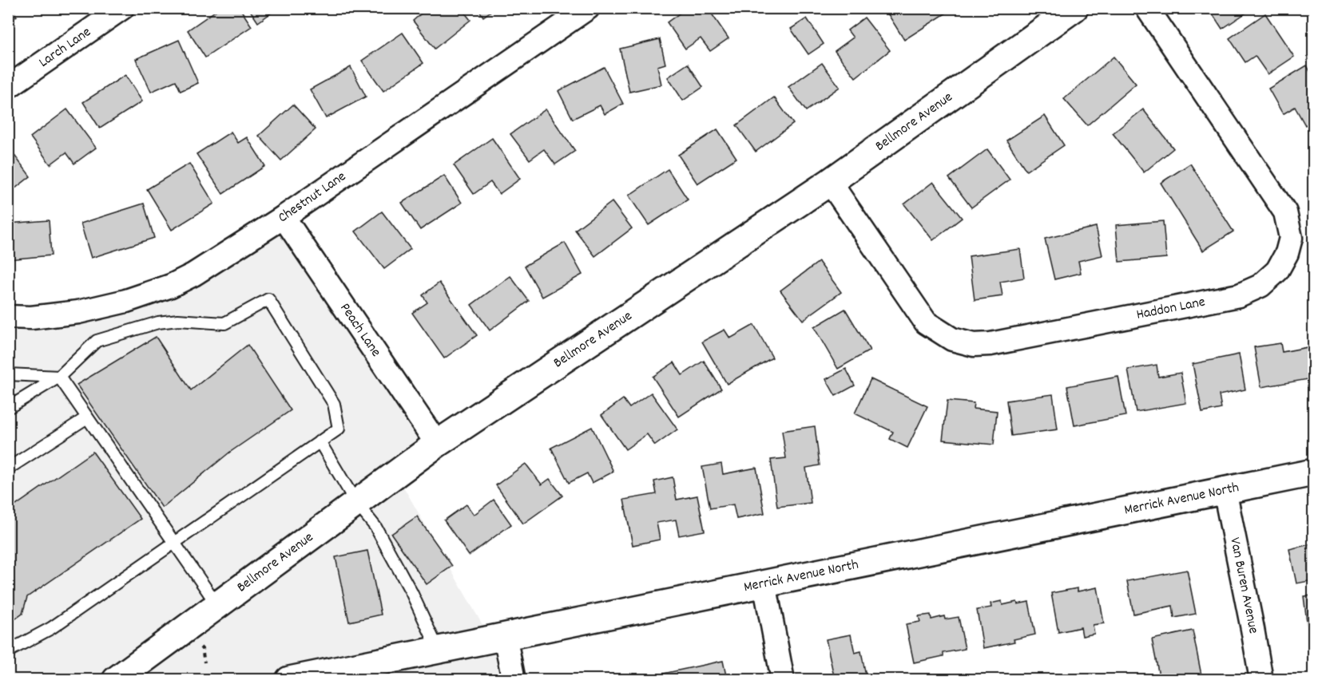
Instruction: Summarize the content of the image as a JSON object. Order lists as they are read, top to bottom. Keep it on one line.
{"streets":{"main road":["Bellmore Avenue","Merrick Avenue North"],"street":["Larch Lane","Chestnut Lane","Haddon Lane","Peach Lane","Van Buren Avenue"]},"crossings":[["Bellmore Avenue","Haddon Lane"],["Bellmore Avenue","Peach Lane"],["Chestnut Lane","Peach Lane"],["Merrick Avenue North","Van Buren Avenue"]]}
